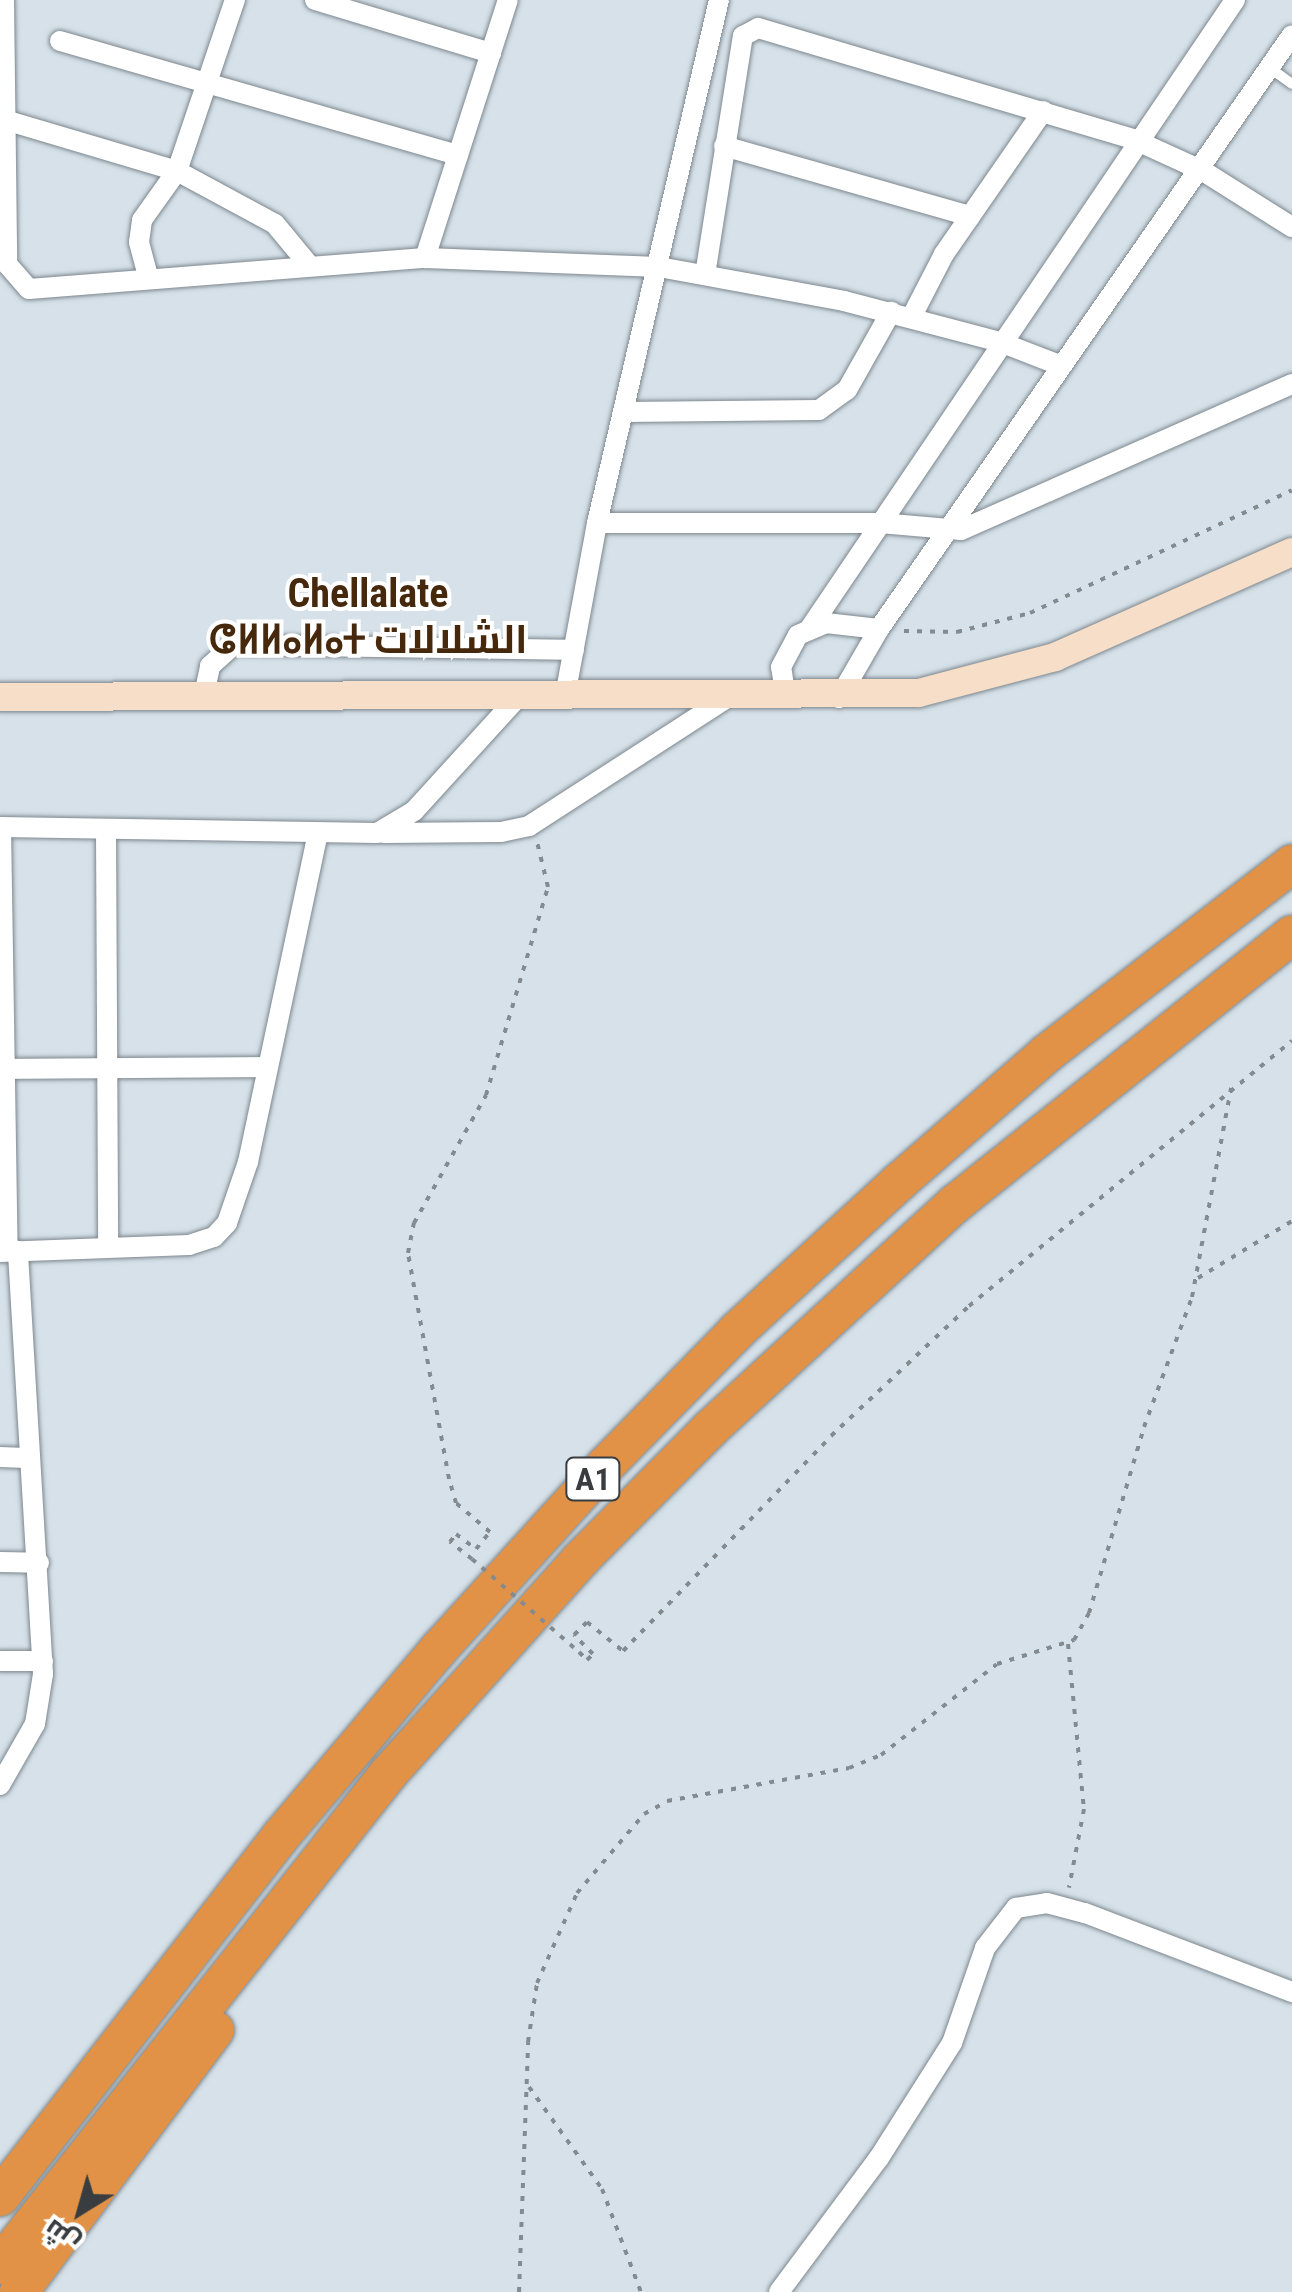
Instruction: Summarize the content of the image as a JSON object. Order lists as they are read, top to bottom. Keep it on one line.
{"streets":{"highway":["A1"]},"districts":["Chellalate ⵛⵍⵍⴰⵍⴰⵜ الشلالات"],"north":"bottom left"}
